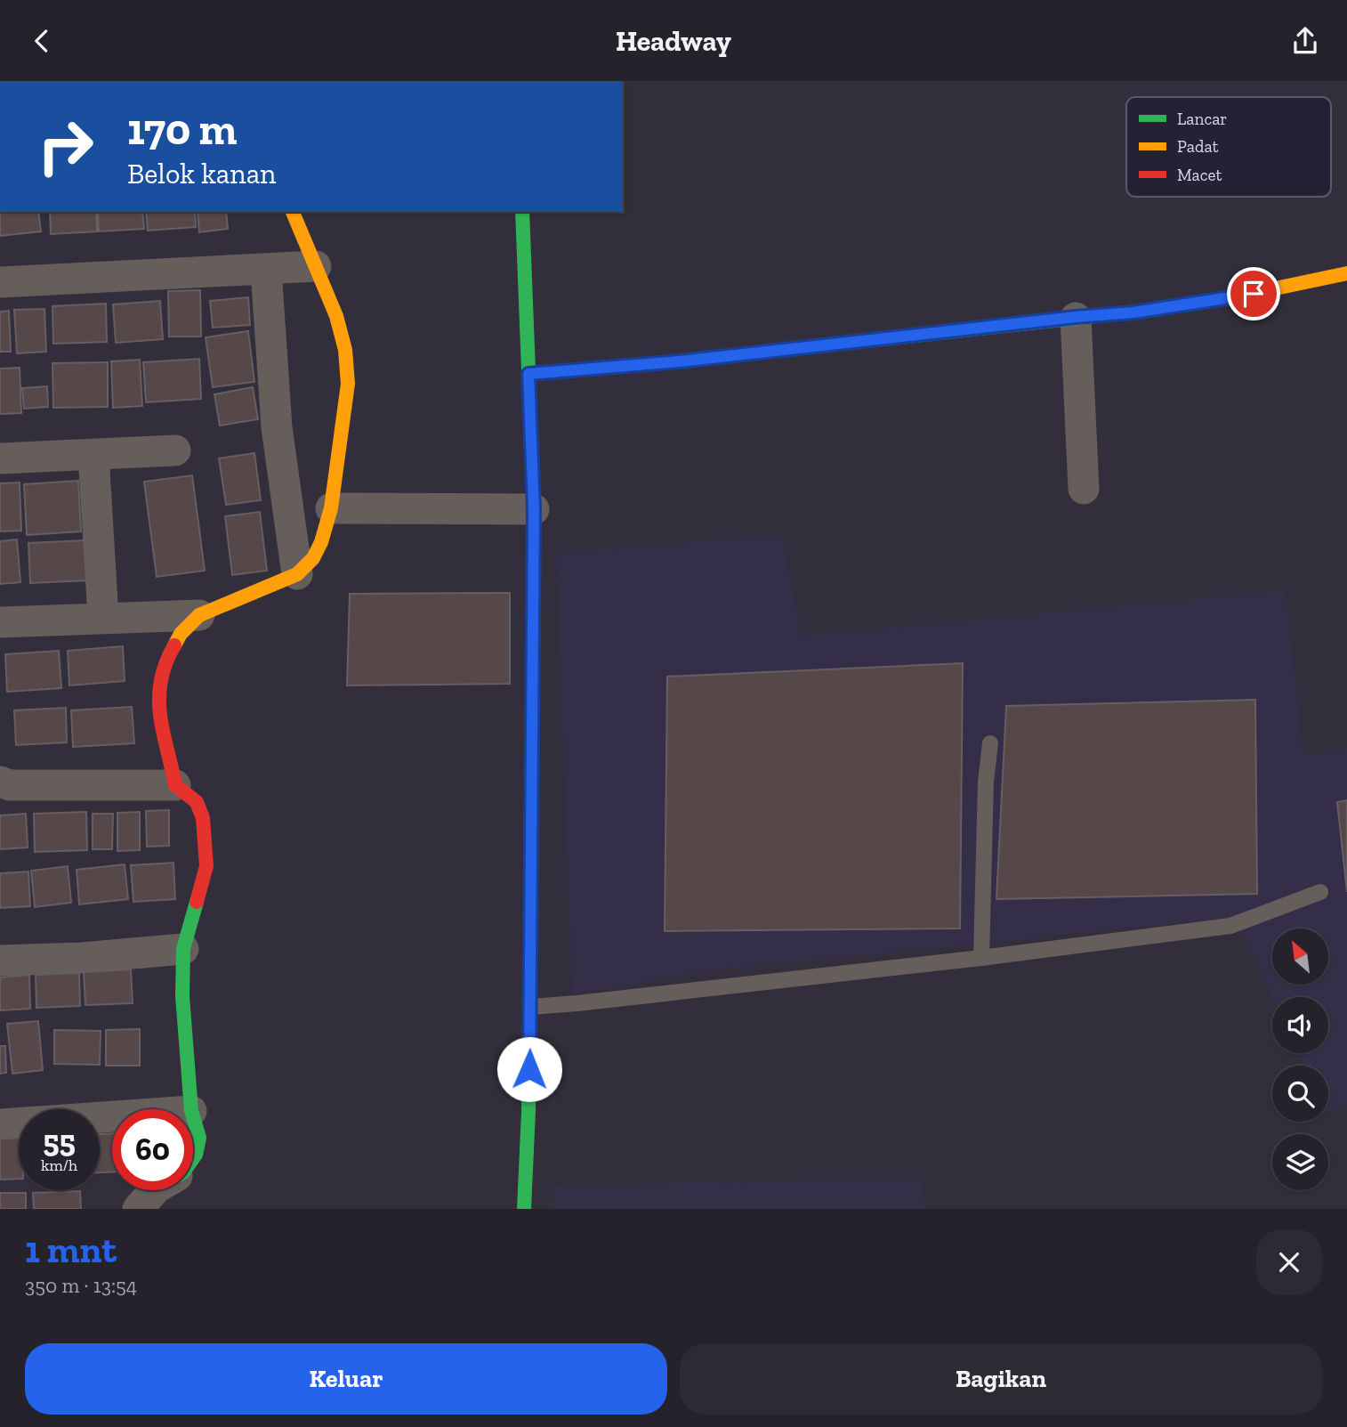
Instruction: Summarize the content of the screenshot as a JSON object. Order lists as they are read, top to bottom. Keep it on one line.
{"legend":["Lancar","Padat","Macet"],"north":"top left","page":{"header":"Headway","turn":["170 m","Belok kanan"],"speed":"55 km/h","limit":"60","heading":["1 mnt","350 m · 13:54"],"buttons":["Keluar","Bagikan"]}}
